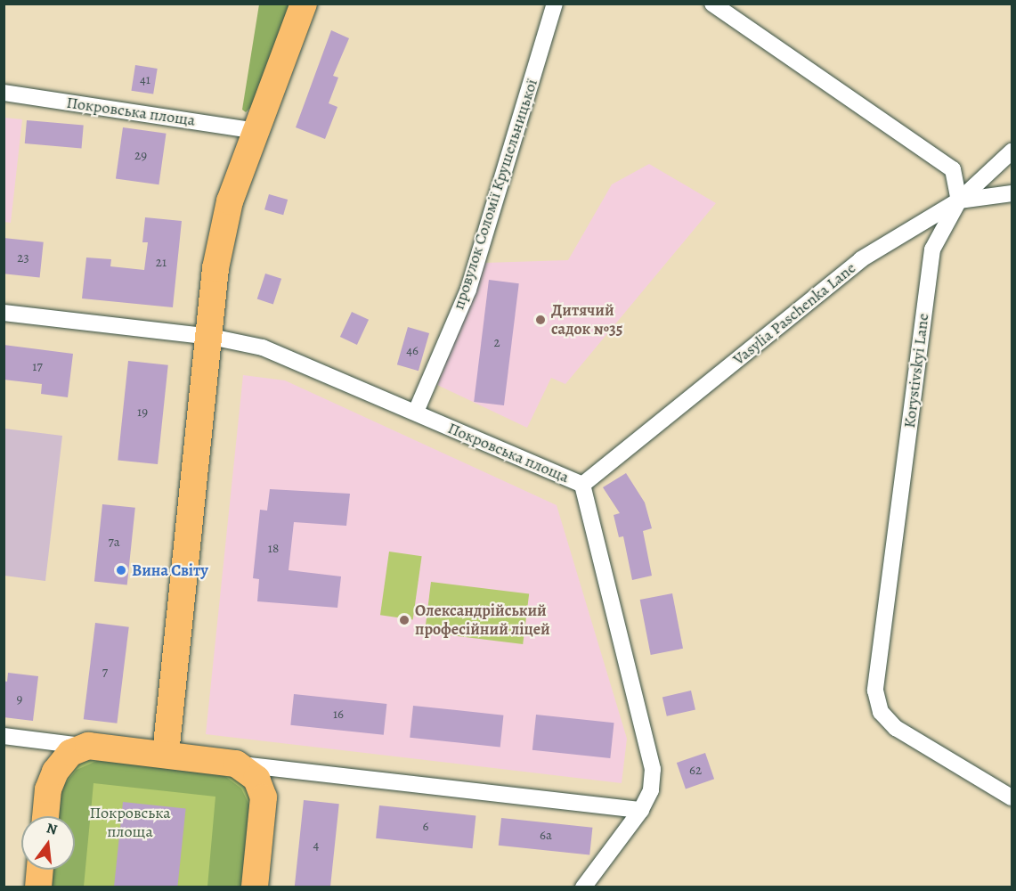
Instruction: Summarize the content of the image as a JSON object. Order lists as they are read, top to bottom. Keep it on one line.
{"streets":{"street":["Покровська площа","провулок Соломії Крушельницької","Vasylia Paschenka Lane","Korystivskyi Lane"]},"crossings":[["Покровська площа","провулок Соломії Крушельницької"],["Покровська площа","Vasylia Paschenka Lane"],["Vasylia Paschenka Lane","Korystivskyi Lane"]],"parks":["Покровська площа"],"places":["Дитячий садок №35","Вина Світу","Олександрійський професійний ліцей"],"house_numbers":["41","29","23","21","2","46","17","19","7а","18","7","9","16","62","6","6а","4"],"north":"top"}
